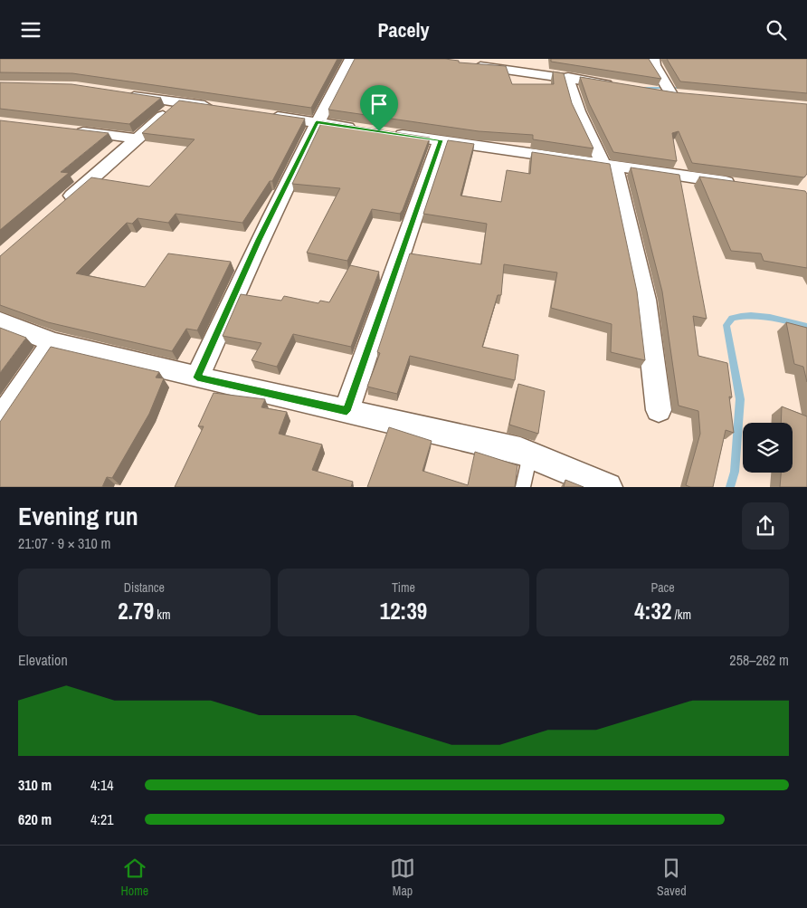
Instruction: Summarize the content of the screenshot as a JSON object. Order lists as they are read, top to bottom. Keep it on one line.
{"page":{"header":"Pacely","heading":["Evening run","21:07 · 9 × 310 m"],"stats":[["Distance","2.79 km"],["Time","12:39"],["Pace","4:32 /km"]],"chart":["Elevation","258–262 m"],"list":[{"name":"310 m","note":"4:14"},{"name":"620 m","note":"4:21"}],"tabs":["Home","Map","Saved"]}}
